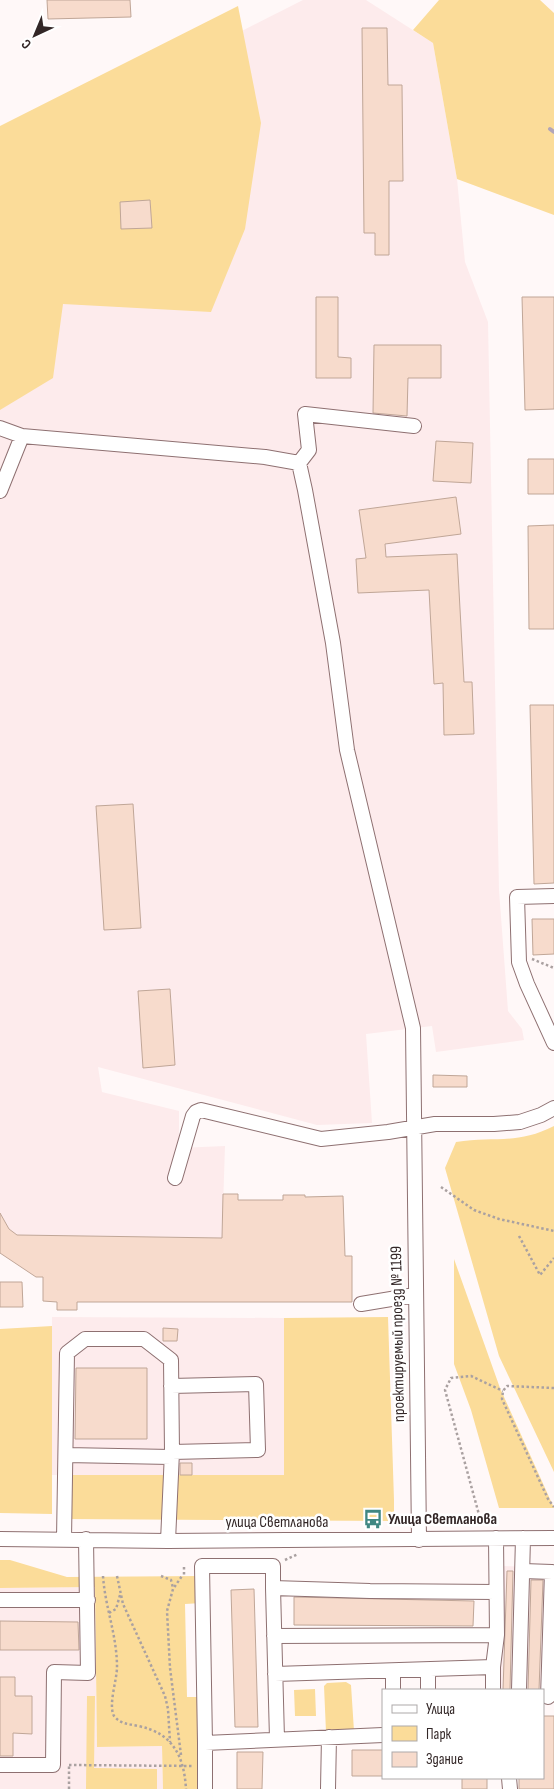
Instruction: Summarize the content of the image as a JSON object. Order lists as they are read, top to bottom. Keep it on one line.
{"streets":{"street":["проектируемый проезд № 1199","улица Светланова"]},"crossings":[["проектируемый проезд № 1199","улица Светланова"]],"places":{"bus stop":["Улица Светланова"]},"legend":["Улица","Парк","Здание"],"north":"bottom left"}
